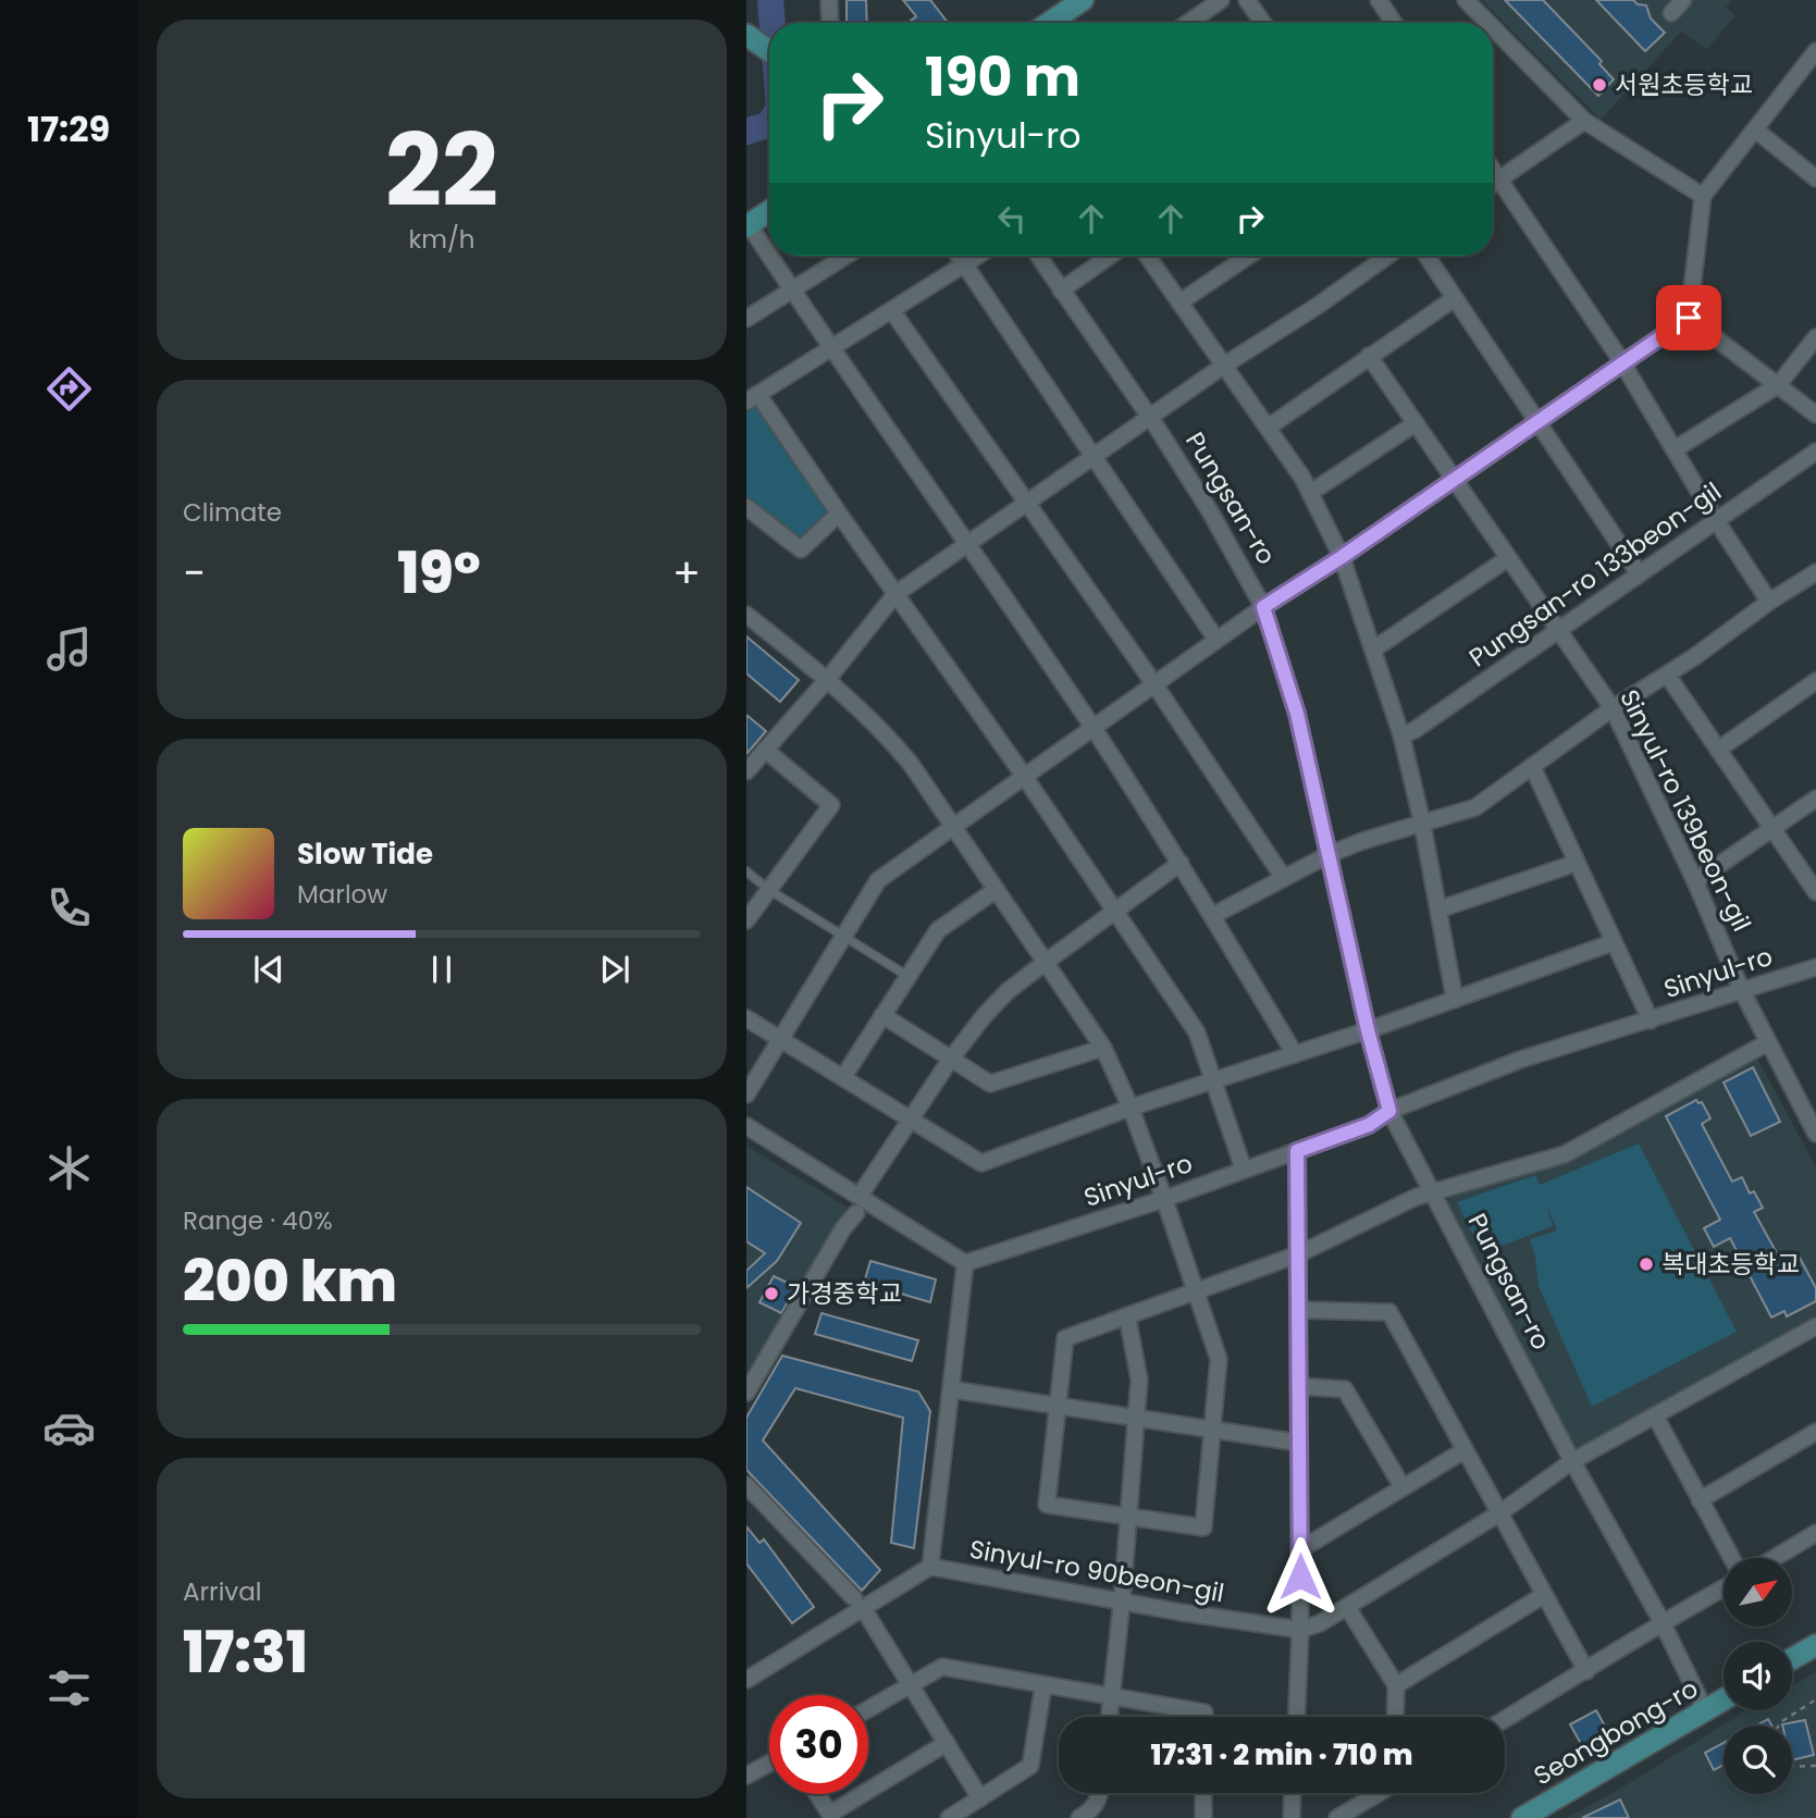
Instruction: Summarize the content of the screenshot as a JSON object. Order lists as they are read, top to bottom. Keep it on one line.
{"streets":{"street":["Pungsan-ro","Pungsan-ro 133beon-gil","Sinyul-ro 139beon-gil","Sinyul-ro","Sinyul-ro 90beon-gil","Seongbong-ro"]},"crossings":[["Pungsan-ro","Sinyul-ro"],["Pungsan-ro","Seongbong-ro"],["Pungsan-ro 133beon-gil","Sinyul-ro 139beon-gil"],["Sinyul-ro 139beon-gil","Sinyul-ro"]],"places":["서원초등학교","복대초등학교","가경중학교"],"north":"top right","page":{"tabs":"17:29","tile":[["22","km/h"],"Climate",["Range · 40%","200 km"],["Arrival","17:31"]],"turn":["190 m","Sinyul-ro"],"heat":["−","19°","+"],"song":["Slow Tide","Marlow"],"limit":"30","trip":"17:31 · 2 min · 710 m"}}
